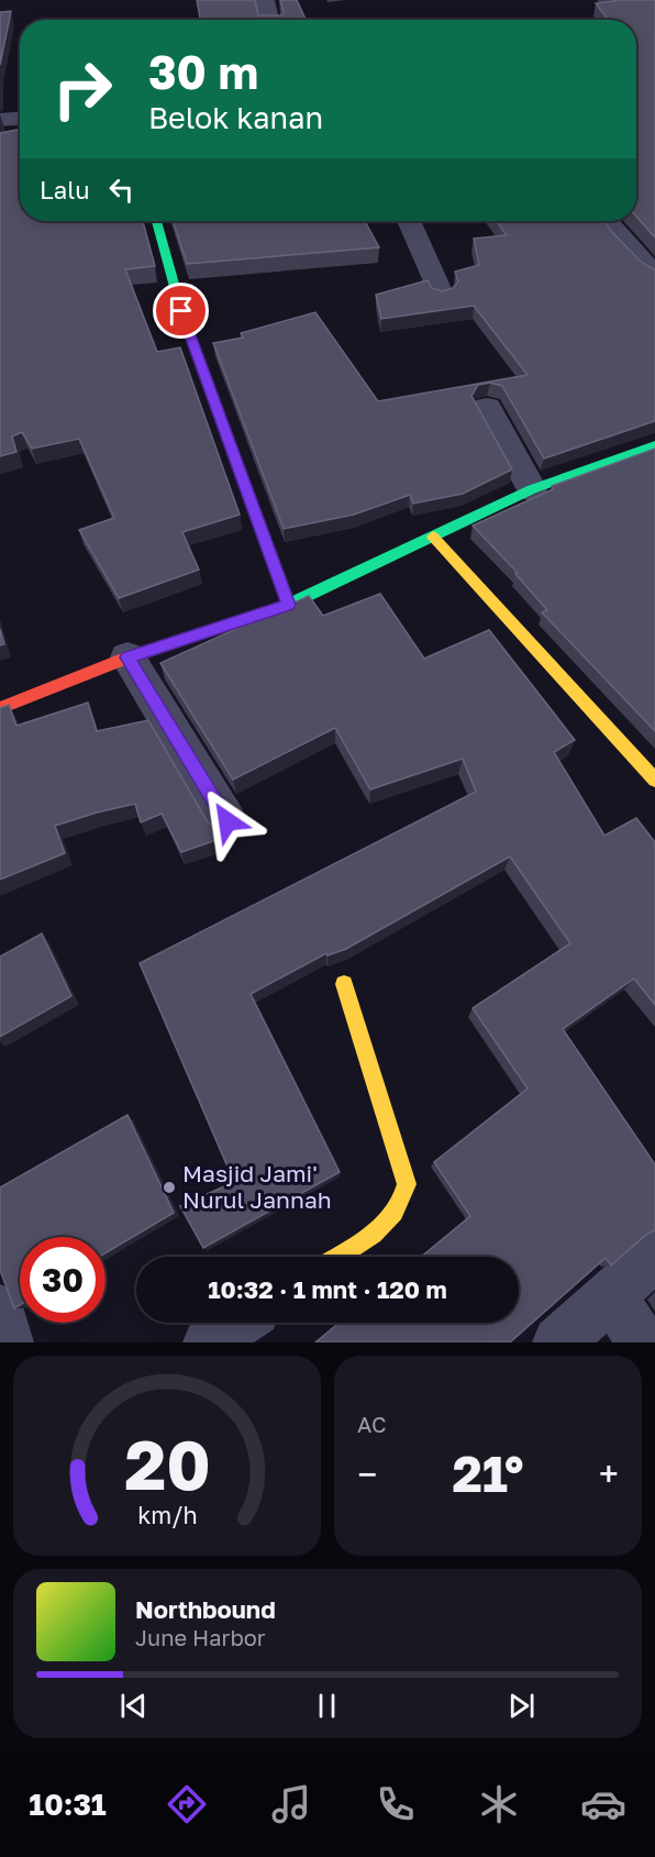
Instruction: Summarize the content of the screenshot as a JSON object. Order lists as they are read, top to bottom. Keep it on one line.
{"places":["Masjid Jami' Nurul Jannah"],"page":{"turn":["30 m","Belok kanan"],"then":"Lalu","limit":"30","trip":"10:32 · 1 mnt · 120 m","tile":"AC","heat":["−","21°","+"],"song":["Northbound","June Harbor"],"tabs":"10:31","gauge":["20","km/h"]}}
